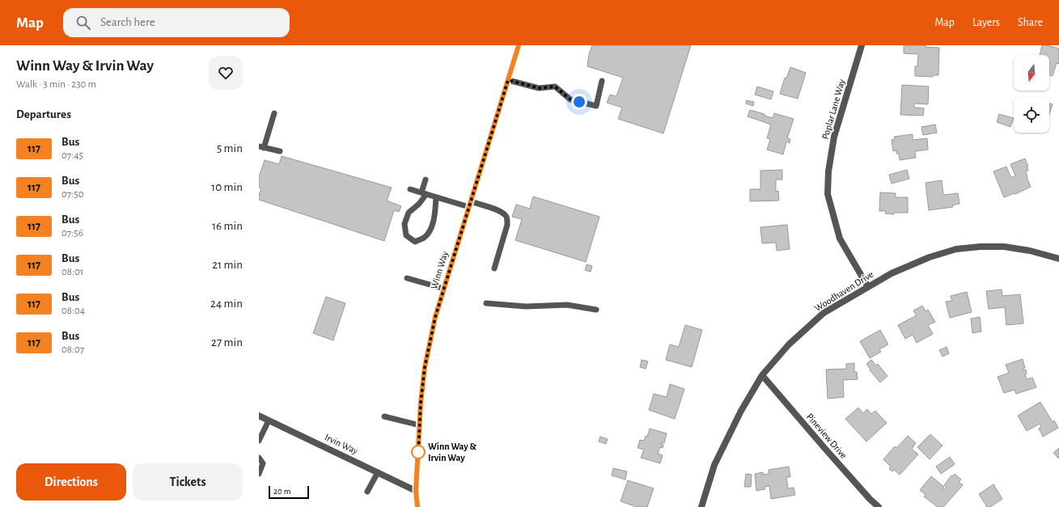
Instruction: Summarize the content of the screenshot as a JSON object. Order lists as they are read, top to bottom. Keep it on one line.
{"streets":{"street":["Poplar Lane Way","Winn Way","Woodhaven Drive","Pineview Drive","Irvin Way"]},"crossings":[["Poplar Lane Way","Woodhaven Drive"],["Winn Way","Irvin Way"],["Woodhaven Drive","Pineview Drive"]],"places":["Winn Way & Irvin Way"],"lines":["bus line 117"],"scale_bar":"20 m","north":"bottom","page":{"header":"Map","search":"Search here","nav":["Map","Layers","Share"],"heading":[["Winn Way & Irvin Way","Walk · 3 min · 230 m"],"Departures"],"list":[{"mark":"117","name":"Bus","note":"07:45","value":"5 min"},{"mark":"117","name":"Bus","note":"07:50","value":"10 min"},{"mark":"117","name":"Bus","note":"07:56","value":"16 min"},{"mark":"117","name":"Bus","note":"08:01","value":"21 min"},{"mark":"117","name":"Bus","note":"08:04","value":"24 min"},{"mark":"117","name":"Bus","note":"08:07","value":"27 min"}],"buttons":["Directions","Tickets"],"scale":"20 m"}}
